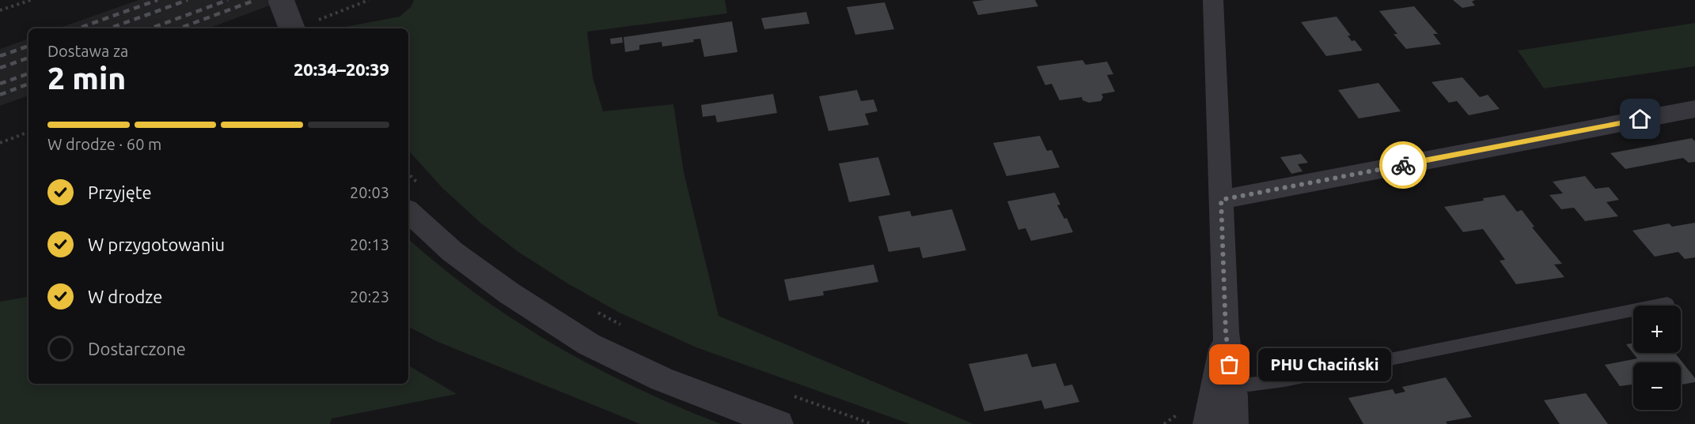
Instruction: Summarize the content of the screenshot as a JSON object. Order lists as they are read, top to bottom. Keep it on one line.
{"places":["PHU Chaciński"],"page":{"heading":["2 min","Dostawa za","20:34–20:39"],"bar":"W drodze · 60 m","list":[["Przyjęte","20:03"],["W przygotowaniu","20:13"],["W drodze","20:23"],"Dostarczone"],"map_buttons":["+","−"],"bubble":"PHU Chaciński"}}
